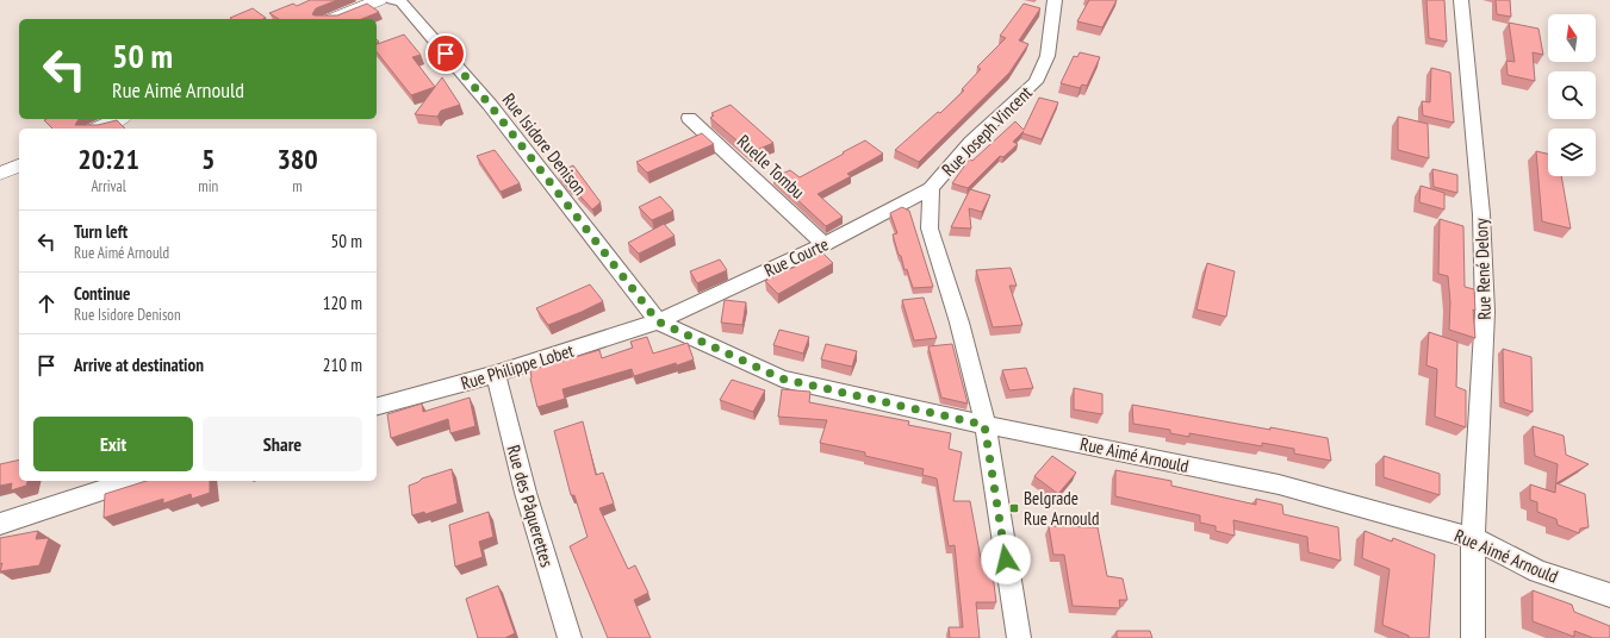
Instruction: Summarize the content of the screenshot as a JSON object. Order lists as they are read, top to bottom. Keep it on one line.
{"streets":{"street":["Rue Joseph Vincent","Rue Isidore Denison","Ruelle Tombu","Rue Courte","Rue René Delory","Rue Philippe Lobet","Rue Aimé Arnould","Rue des Pâquerettes"]},"crossings":[["Rue Joseph Vincent","Rue Courte"],["Rue Joseph Vincent","Rue Aimé Arnould"],["Rue Isidore Denison","Rue Courte"],["Rue Isidore Denison","Rue Philippe Lobet"],["Rue Isidore Denison","Rue Aimé Arnould"],["Ruelle Tombu","Rue Courte"],["Rue Courte","Rue Philippe Lobet"],["Rue Courte","Rue Aimé Arnould"],["Rue René Delory","Rue Aimé Arnould"],["Rue Philippe Lobet","Rue Aimé Arnould"],["Rue Philippe Lobet","Rue des Pâquerettes"]],"places":{"transit":["Belgrade Rue Arnould"]},"north":"top","page":{"turn":["50 m","Rue Aimé Arnould"],"eta":["20:21","Arrival","5","min","380","m"],"list":[{"name":"Turn left","note":"Rue Aimé Arnould","value":"50 m"},{"name":"Continue","note":"Rue Isidore Denison","value":"120 m"},{"name":"Arrive at destination","value":"210 m"}],"buttons":["Exit","Share"]}}
